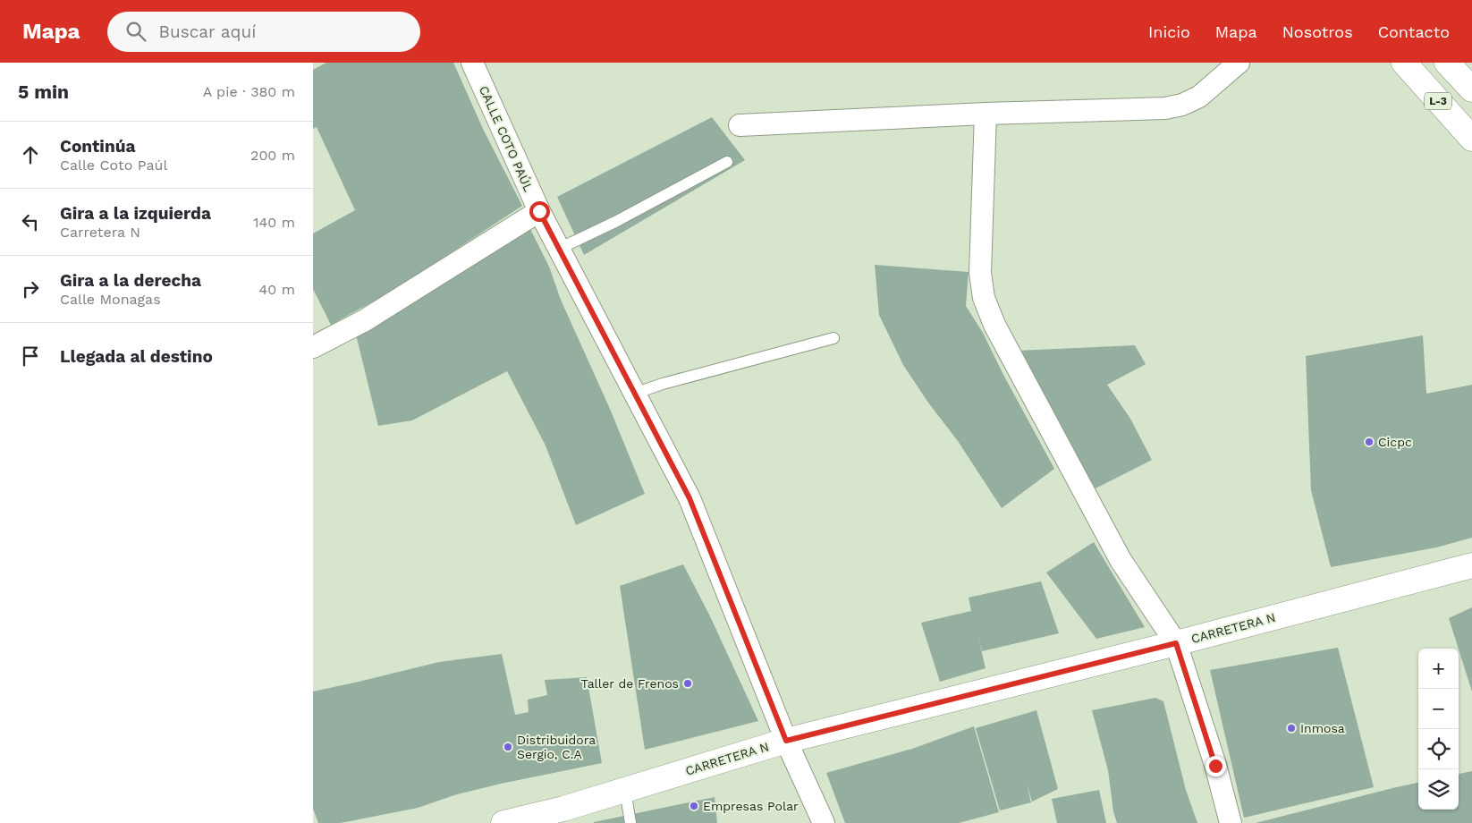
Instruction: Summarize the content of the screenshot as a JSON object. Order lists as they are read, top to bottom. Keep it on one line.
{"streets":{"main road":["L-3","CARRETERA N"],"street":["CALLE COTO PAÚL"]},"crossings":[["CALLE COTO PAÚL","CARRETERA N"]],"places":["Cicpc","Taller de Frenos","Inmosa","Distribuidora Sergio, C.A","Empresas Polar"],"page":{"header":"Mapa","search":"Buscar aquí","nav":["Inicio","Mapa","Nosotros","Contacto"],"heading":["5 min","A pie · 380 m"],"list":[["Continúa","Calle Coto Paúl","200 m"],["Gira a la izquierda","Carretera N","140 m"],["Gira a la derecha","Calle Monagas","40 m"],"Llegada al destino"],"map_buttons":["+","−"]}}
